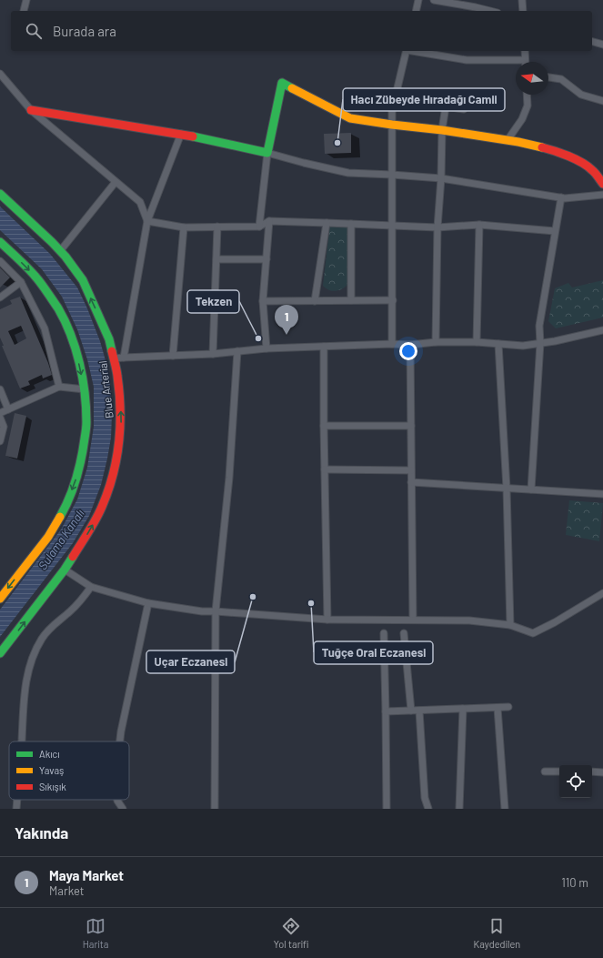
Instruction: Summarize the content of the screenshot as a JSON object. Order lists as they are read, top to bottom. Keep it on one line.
{"streets":{"main road":["Blue Arterial"]},"water":["Sulama Kanalı"],"places":["Hacı Zübeyde Hıradağı Camii","Tekzen","Uçar Eczanesi","Tuğçe Oral Eczanesi"],"legend":["Akıcı","Yavaş","Sıkışık"],"north":"left","page":{"search":"Burada ara","pins":"1","heading":"Yakında","list":[{"mark":"1","name":"Maya Market","note":"Market","value":"110 m"}],"nav":["Harita","Yol tarifi","Kaydedilen"]}}
